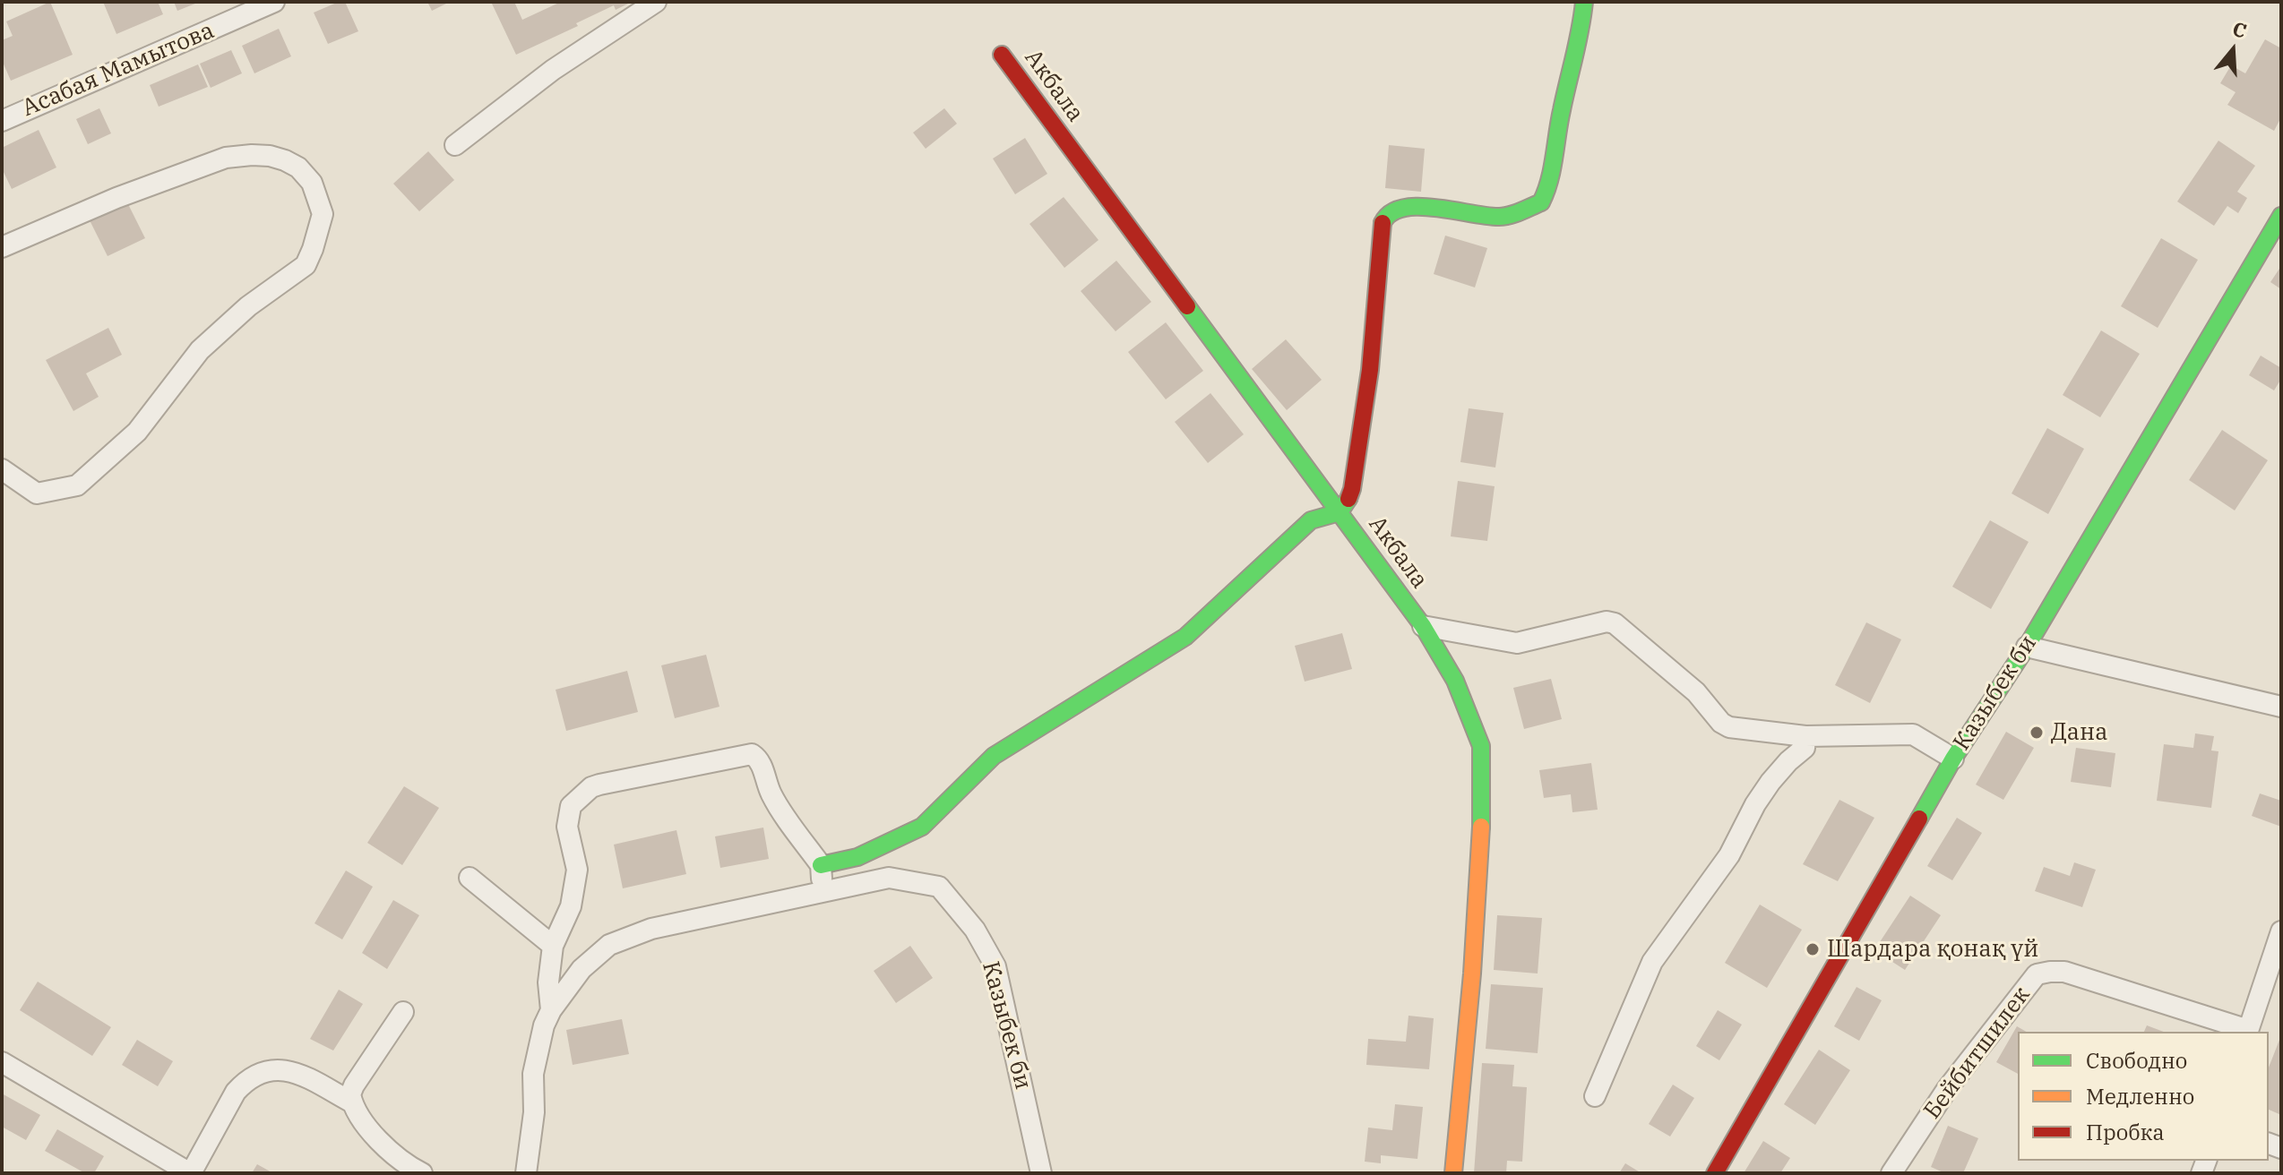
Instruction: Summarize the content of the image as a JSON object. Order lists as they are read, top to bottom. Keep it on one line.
{"streets":{"street":["Асабая Мамытова","Акбала","Казыбек би","Бейбитшилек"]},"places":["Дана","Шардара қонақ үй"],"legend":["Свободно","Медленно","Пробка"],"north":"top"}
